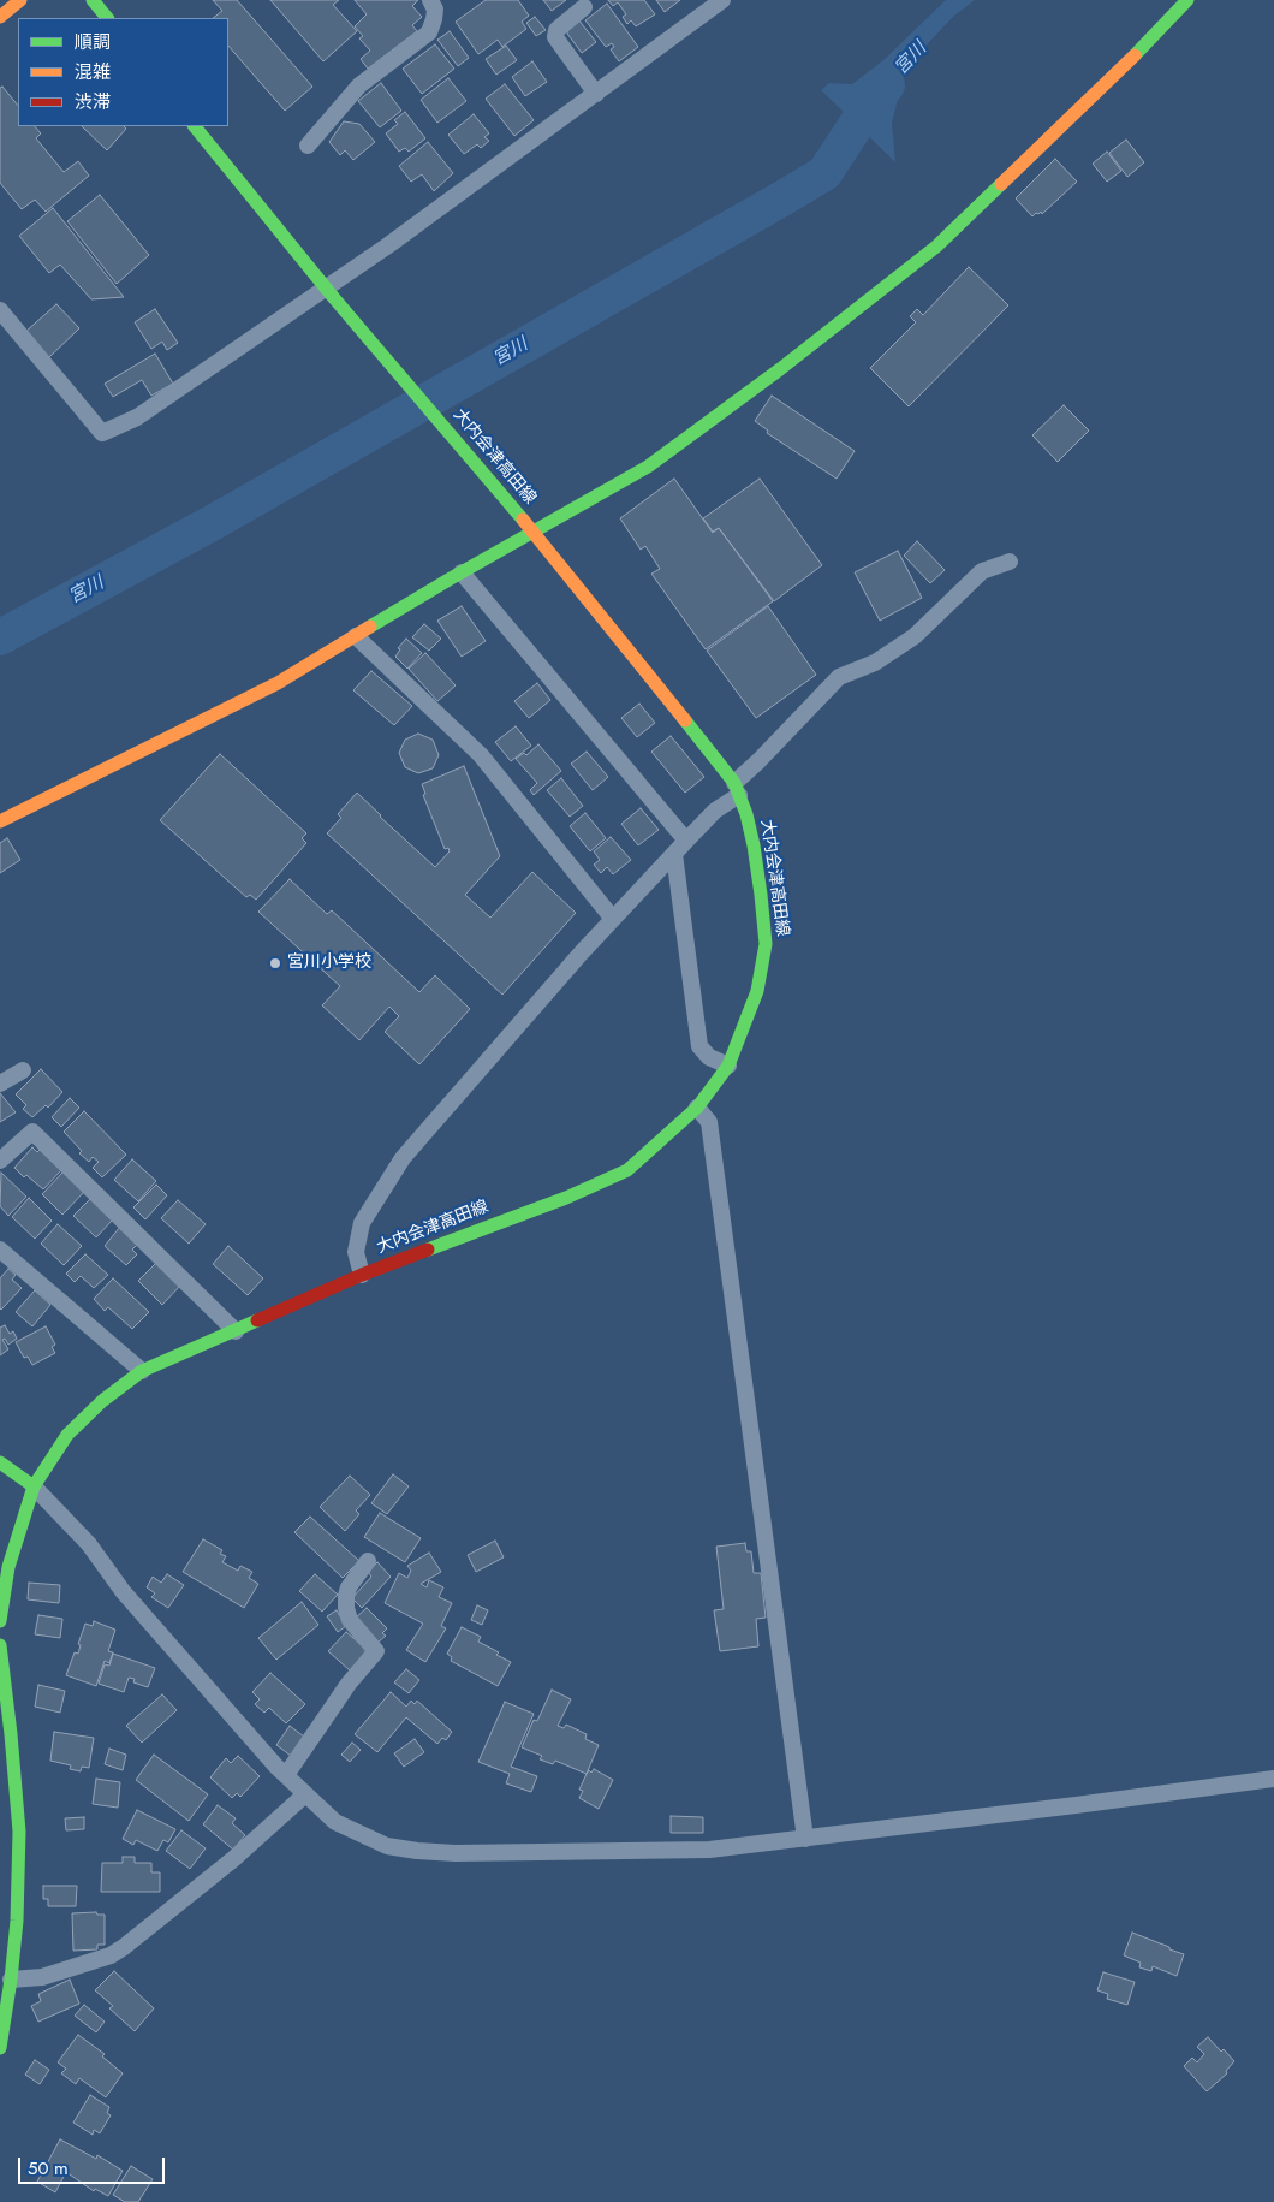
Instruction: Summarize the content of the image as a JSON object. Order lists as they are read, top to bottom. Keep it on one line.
{"streets":{"main road":["大内会津高田線"]},"water":["宮川"],"places":["宮川小学校"],"legend":["順調","混雑","渋滞"],"scale_bar":"50 m"}
